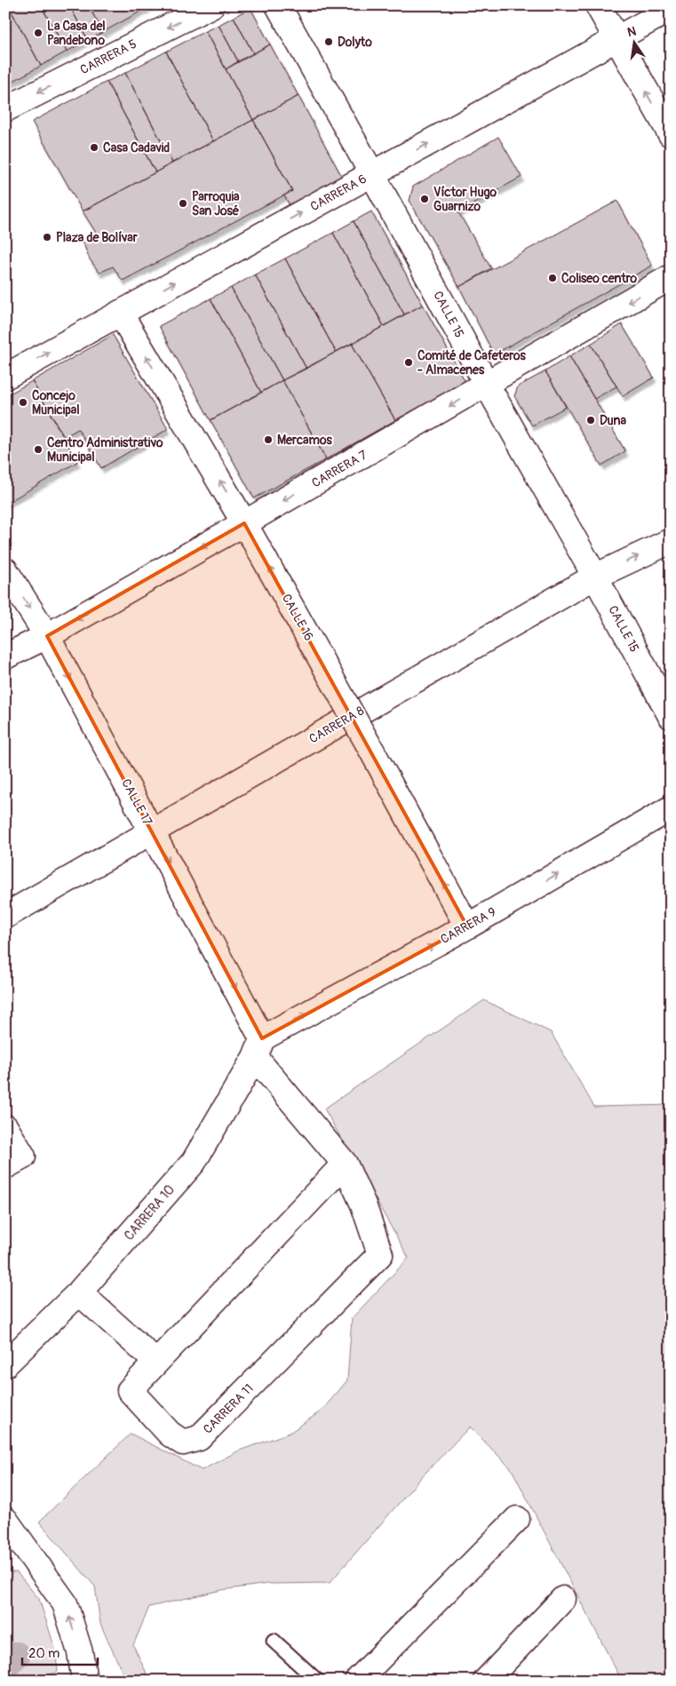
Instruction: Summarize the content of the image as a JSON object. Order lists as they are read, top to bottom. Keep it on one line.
{"streets":{"street":["CARRERA 5","CARRERA 6","CALLE 15","CARRERA 7","CALLE 16","CARRERA 8","CALLE 17","CARRERA 9","CARRERA 10","CARRERA 11"]},"crossings":[["CARRERA 6","CALLE 15"],["CARRERA 6","CALLE 16"],["CALLE 15","CARRERA 7"],["CALLE 15","CARRERA 8"],["CARRERA 7","CALLE 16"],["CARRERA 7","CALLE 17"],["CALLE 16","CARRERA 9"],["CARRERA 8","CALLE 17"],["CALLE 17","CARRERA 9"],["CALLE 17","CARRERA 10"],["CALLE 17","CARRERA 11"],["CARRERA 9","CARRERA 10"],["CARRERA 9","CARRERA 11"],["CARRERA 10","CARRERA 11"]],"one_way":["CARRERA 5","CARRERA 6","CARRERA 7","CALLE 16","CALLE 17","CARRERA 9"],"places":["La Casa del Pandebono","Dolyto","Casa Cadavid","Víctor Hugo Guarnizo","Parroquia San José","Plaza de Bolívar","Coliseo centro","Comité de Cafeteros - Almacenes","Concejo Municipal","Duna","Mercamos","Centro Administrativo Municipal"],"scale_bar":"20 m","north":"top"}
